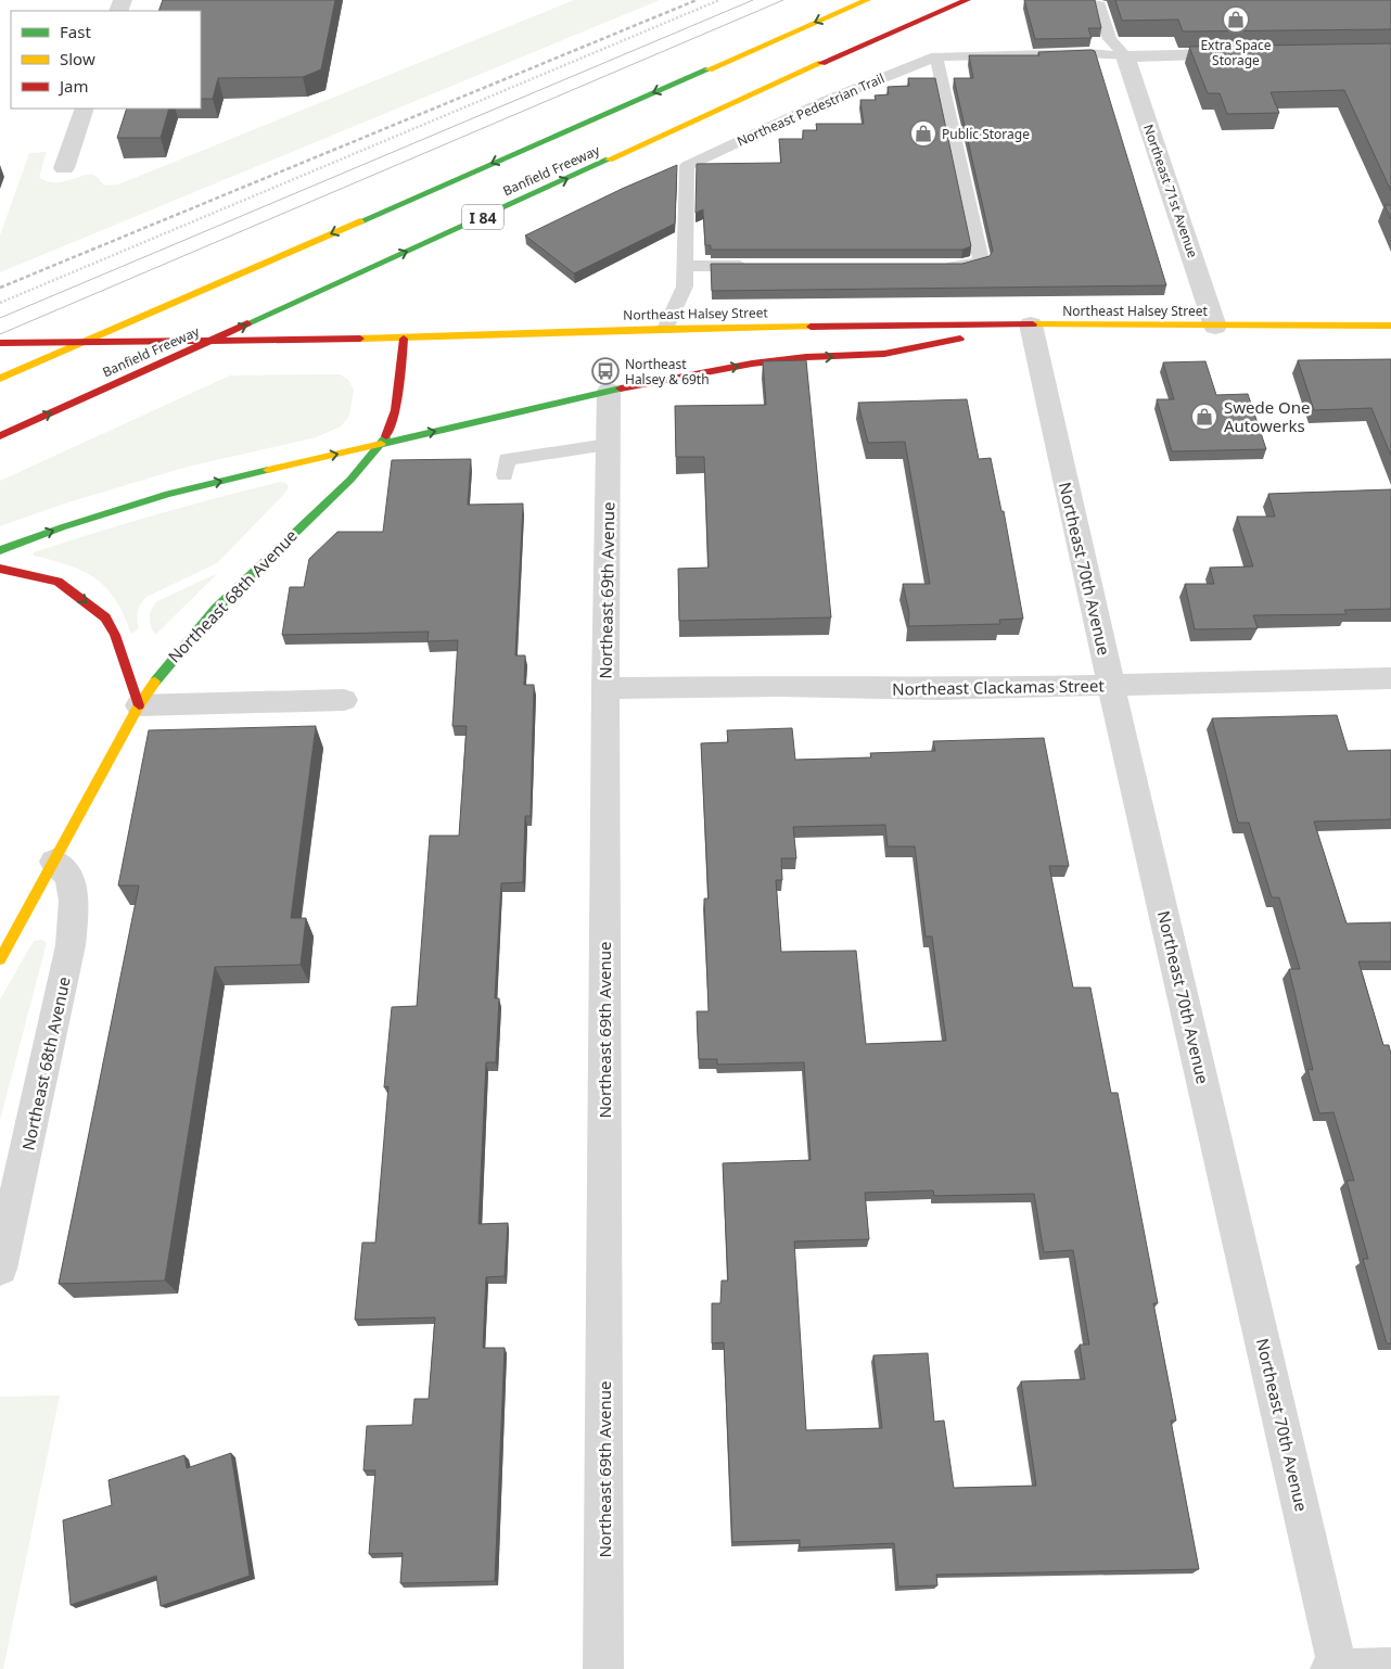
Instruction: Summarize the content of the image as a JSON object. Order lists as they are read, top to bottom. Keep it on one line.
{"streets":{"main road":["Banfield Freeway","I 84","Northeast Halsey Street","Northeast 68th Avenue"],"street":["Northeast 71st Avenue","Northeast 70th Avenue","Northeast 69th Avenue","Northeast Clackamas Street"],"lane":["Northeast Pedestrian Trail"]},"crossings":[["Northeast 71st Avenue","Northeast Halsey Street"],["Northeast Halsey Street","Northeast 70th Avenue"],["Northeast Halsey Street","Northeast 68th Avenue"],["Northeast 70th Avenue","Northeast Clackamas Street"],["Northeast 69th Avenue","Northeast Clackamas Street"]],"places":{"shop":["Extra Space Storage","Public Storage","Swede One Autowerks"],"bus stop":["Northeast Halsey & 69th"]},"legend":["Fast","Slow","Jam"]}
